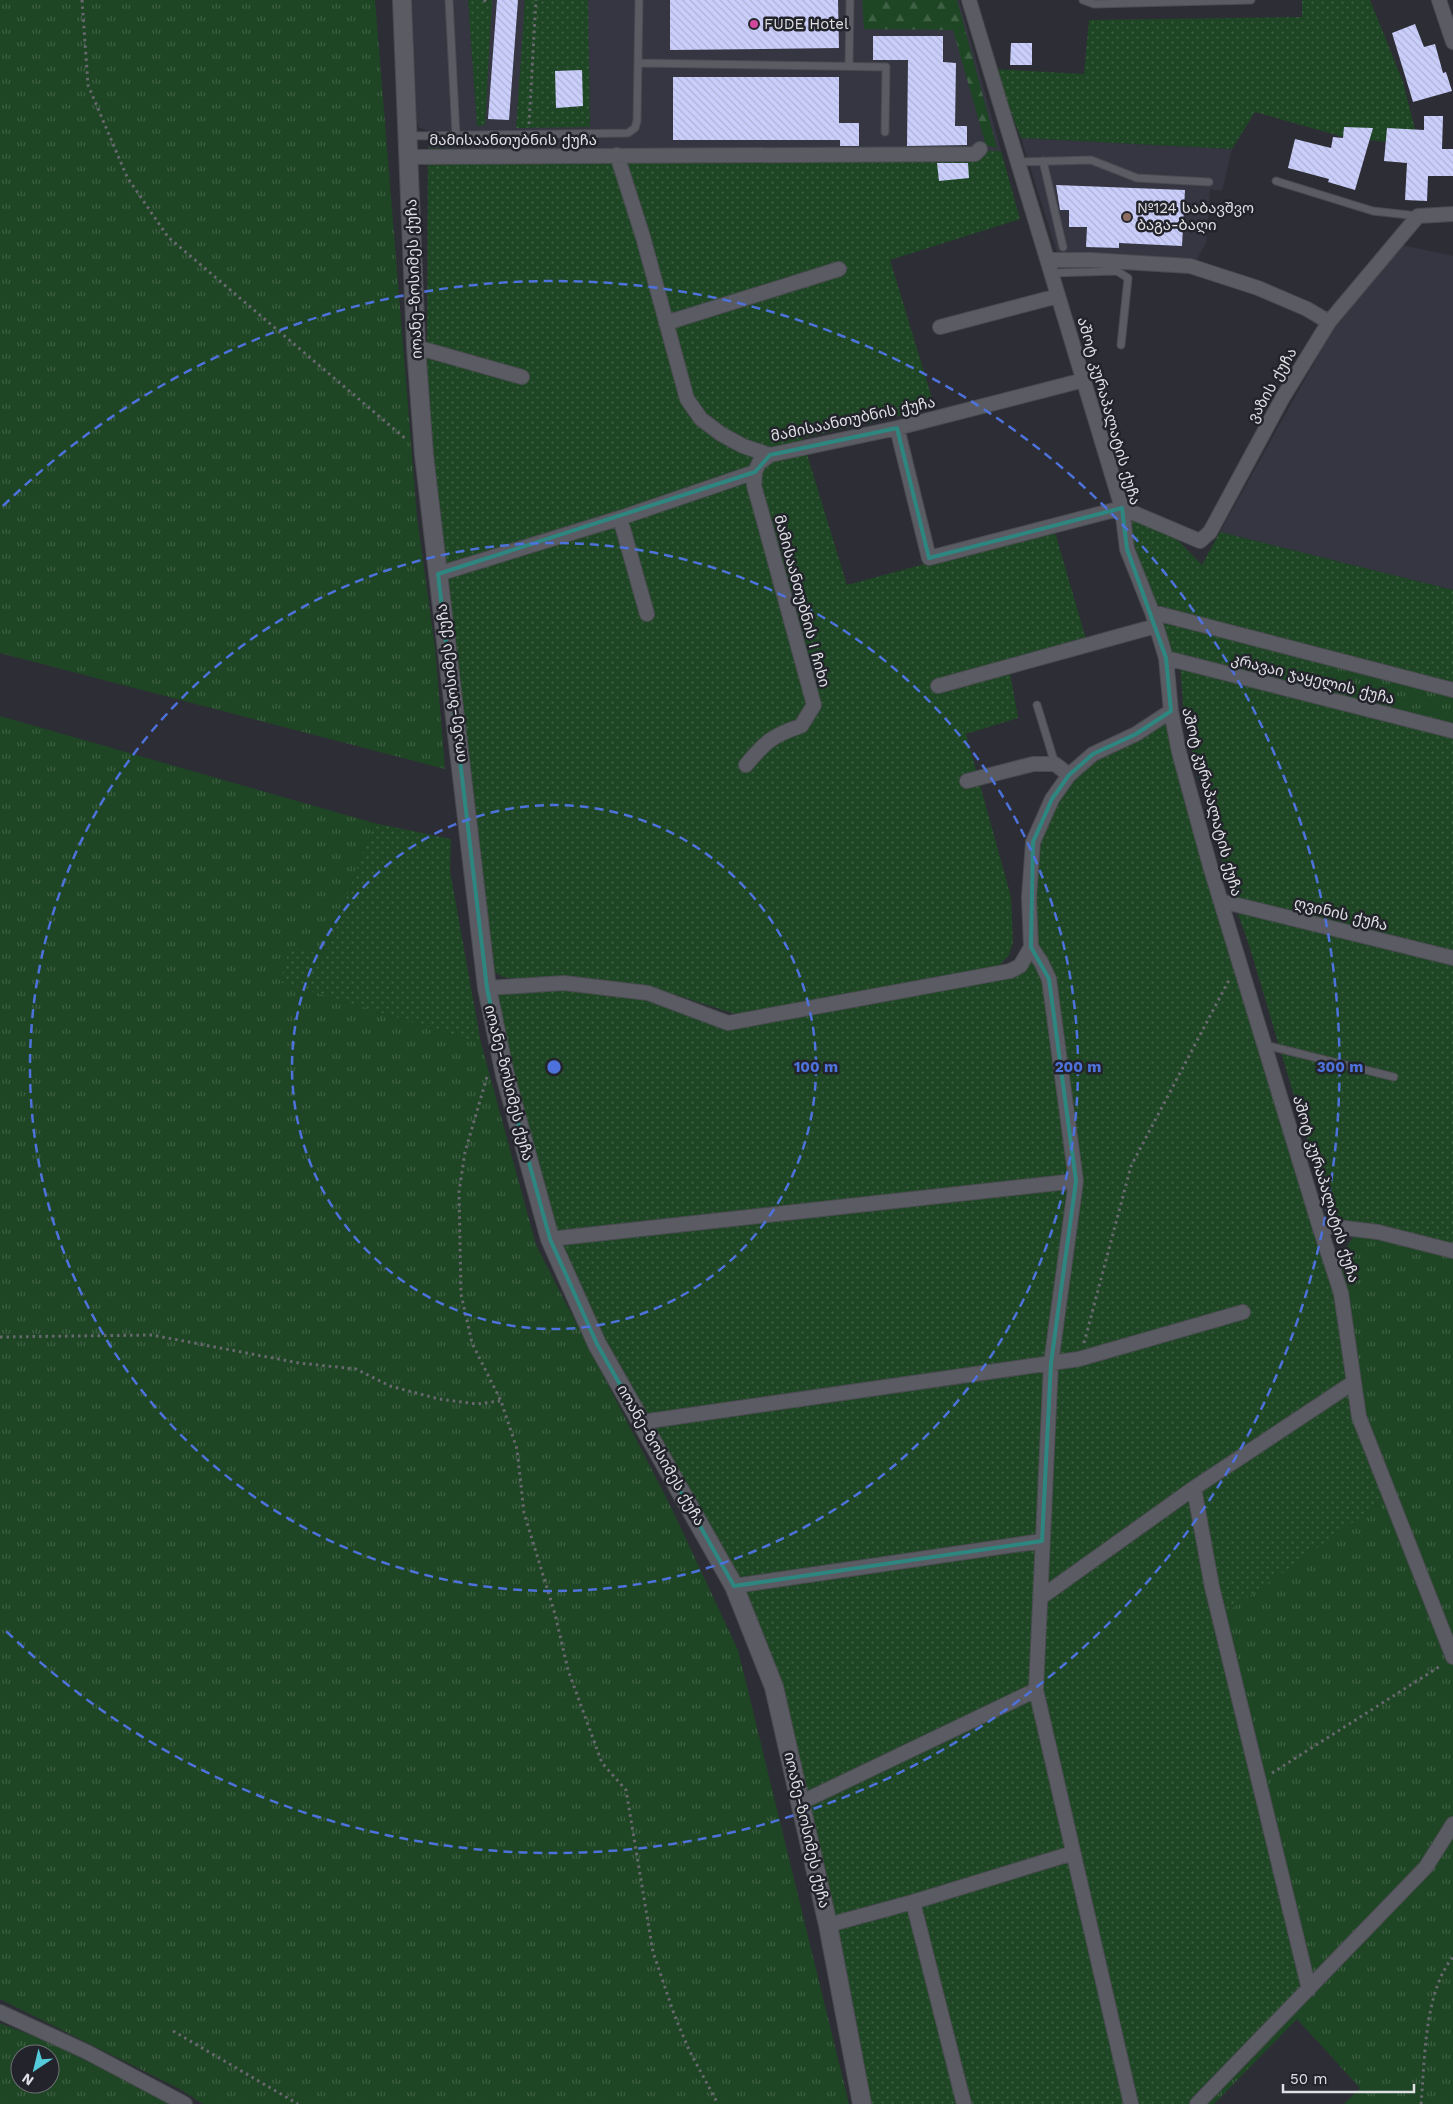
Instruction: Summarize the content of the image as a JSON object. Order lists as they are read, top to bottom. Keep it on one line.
{"streets":{"street":["მამისაანთუბნის ქუჩა","იოანე-ზოსიმეს ქუჩა","ვაზის ქუჩა","აშოტ კურაპალატის ქუჩა","მამისაანთუბნის I ჩიხი","კრავაი ჯაყელის ქუჩა","ღვინის ქუჩა"]},"crossings":[["მამისაანთუბნის ქუჩა","იოანე-ზოსიმეს ქუჩა"],["მამისაანთუბნის ქუჩა","აშოტ კურაპალატის ქუჩა"],["ვაზის ქუჩა","აშოტ კურაპალატის ქუჩა"],["აშოტ კურაპალატის ქუჩა","კრავაი ჯაყელის ქუჩა"],["აშოტ კურაპალატის ქუჩა","ღვინის ქუჩა"]],"places":["FUDE Hotel","№124 საბავშვო ბაგა-ბაღი"],"scale_bar":"50 m","north":"bottom left","rings":["100 m","200 m","300 m"]}
